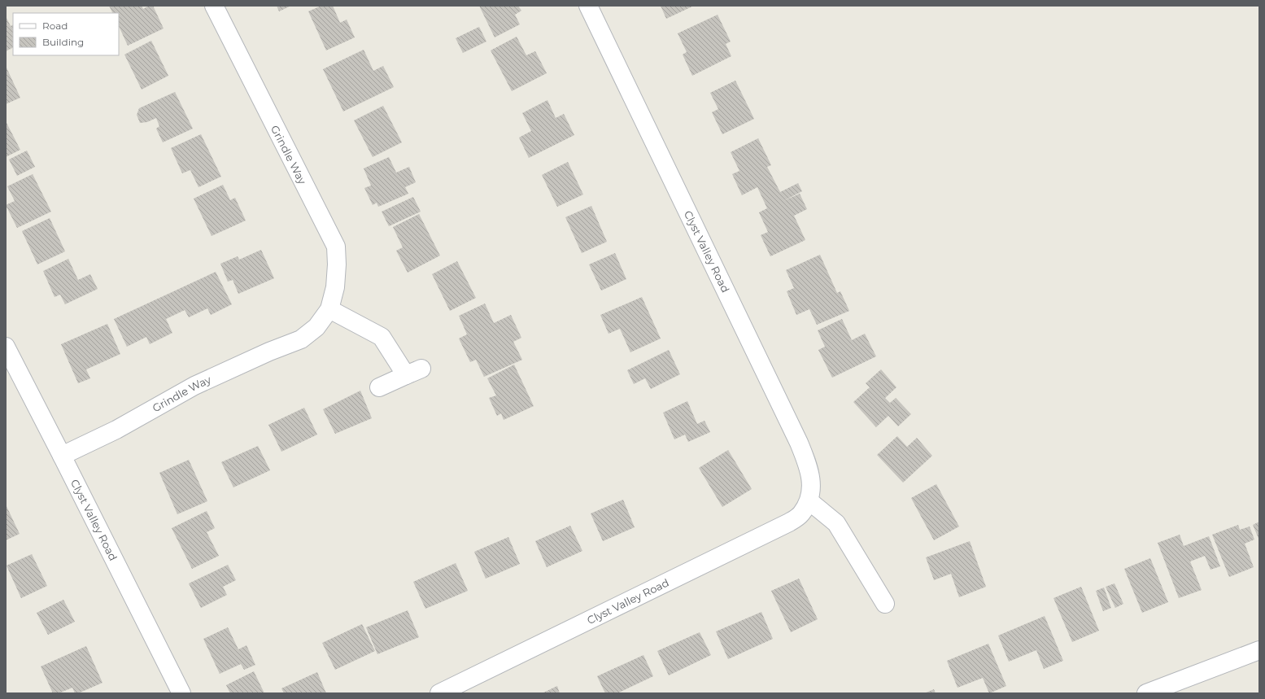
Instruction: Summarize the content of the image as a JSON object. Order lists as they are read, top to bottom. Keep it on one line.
{"streets":{"street":["Grindle Way","Clyst Valley Road"]},"crossings":[["Grindle Way","Clyst Valley Road"]],"legend":["Road","Building"]}
